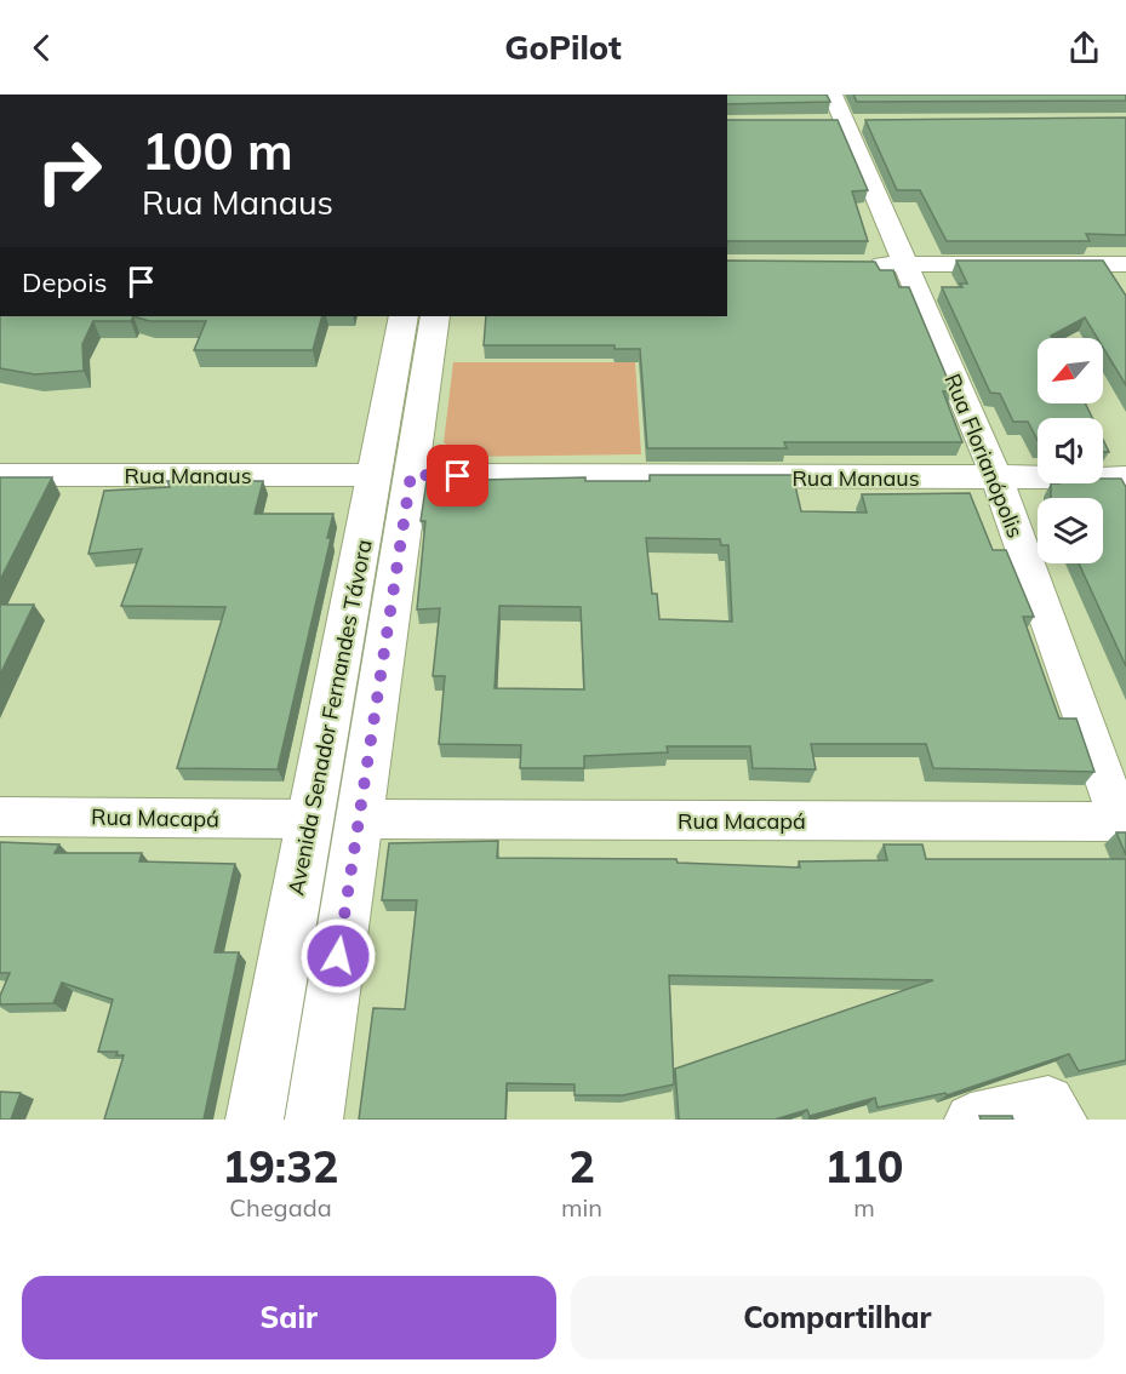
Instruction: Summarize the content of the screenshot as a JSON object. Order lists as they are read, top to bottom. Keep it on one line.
{"streets":{"main road":["Avenida Senador Fernandes Távora"],"street":["Rua Florianópolis","Rua Manaus","Rua Macapá"]},"crossings":[["Rua Florianópolis","Rua Manaus"],["Rua Florianópolis","Rua Macapá"],["Rua Manaus","Avenida Senador Fernandes Távora"],["Avenida Senador Fernandes Távora","Rua Macapá"]],"north":"bottom left","page":{"header":"GoPilot","turn":["100 m","Rua Manaus"],"then":"Depois","eta":["19:32","Chegada","2","min","110","m"],"buttons":["Sair","Compartilhar"]}}
